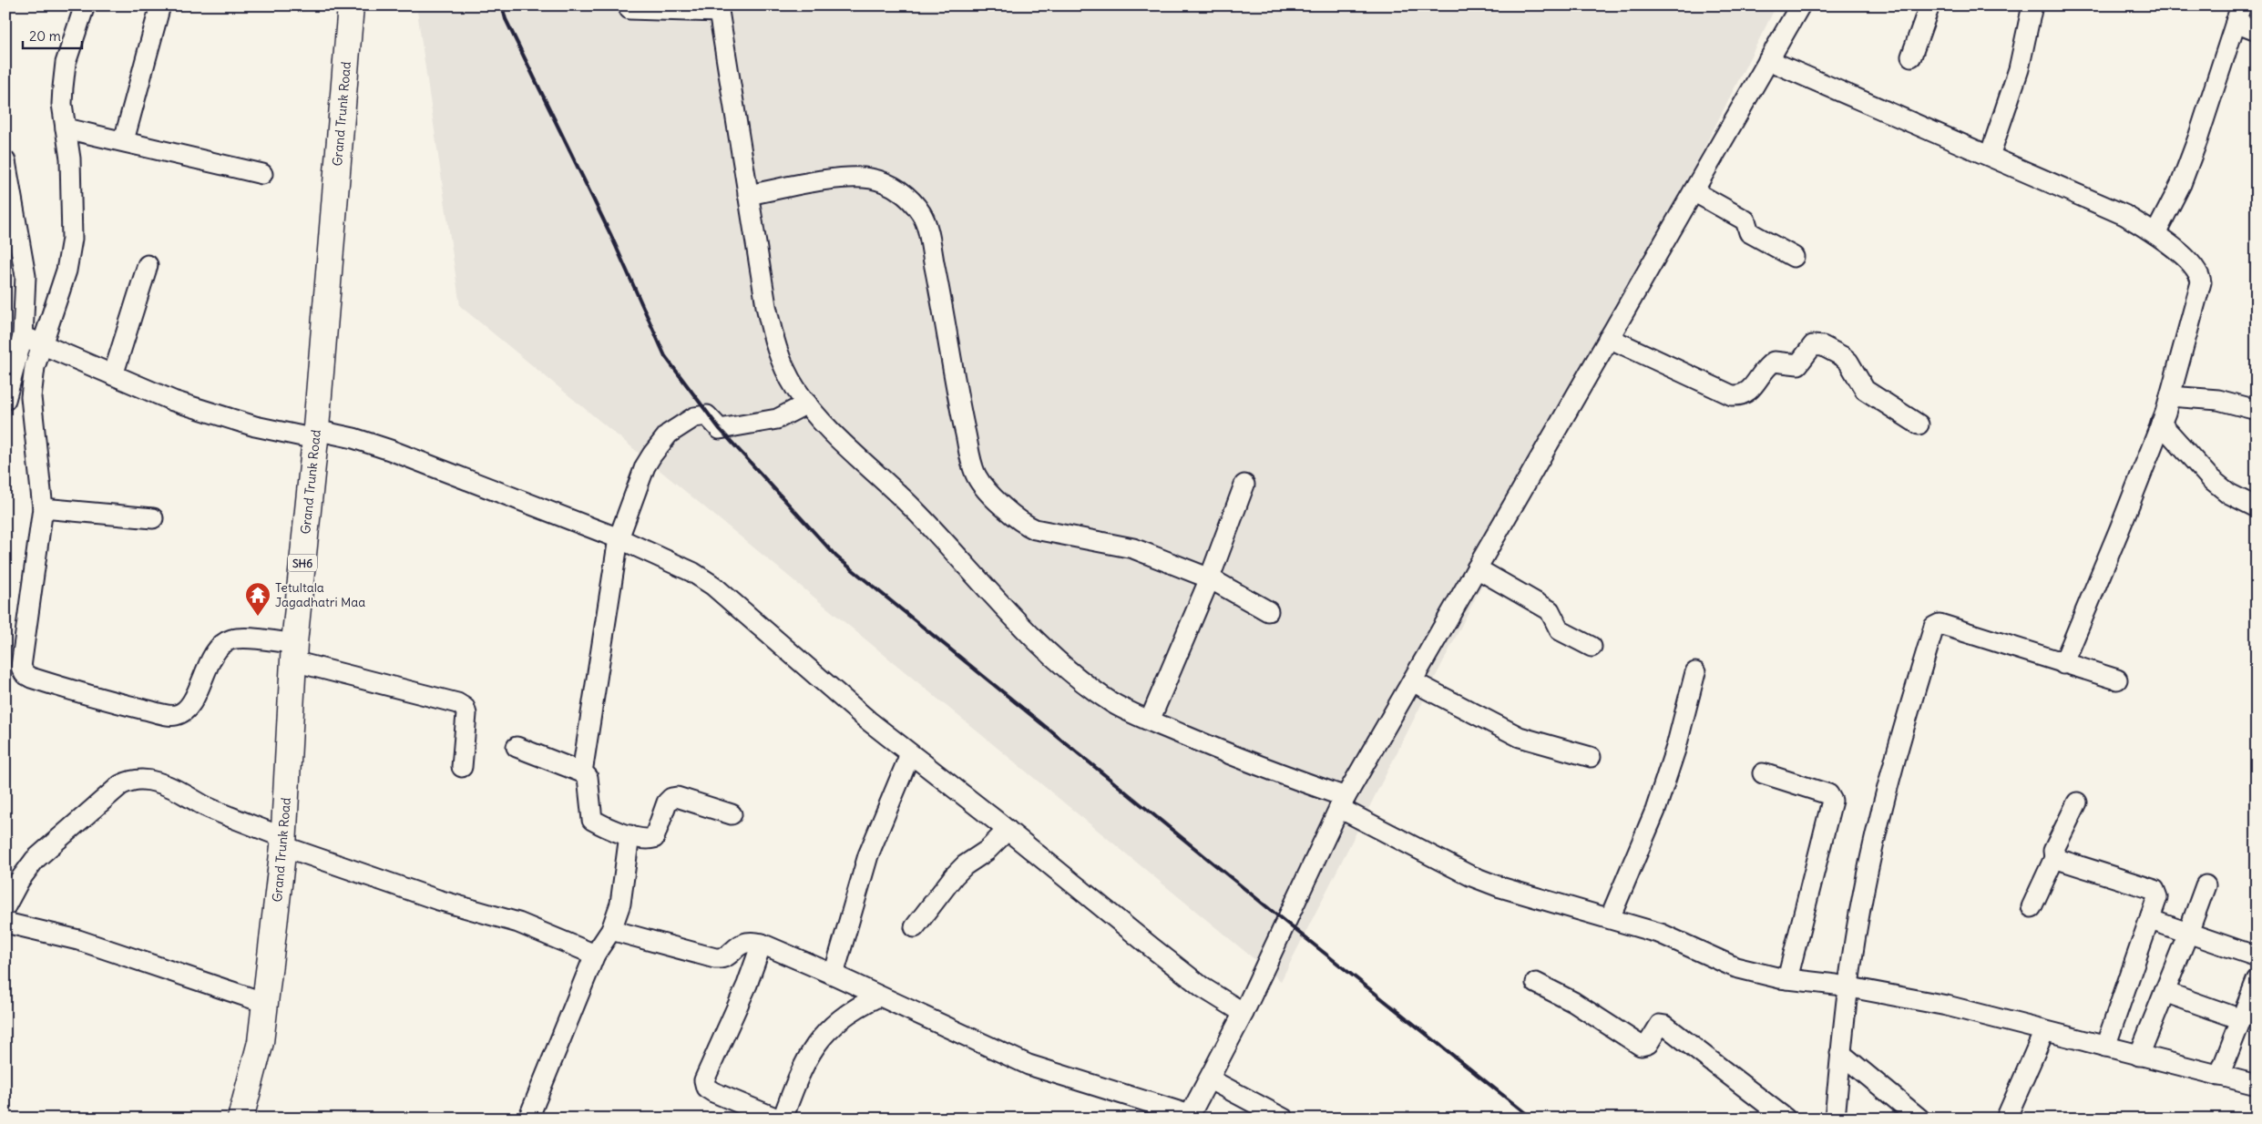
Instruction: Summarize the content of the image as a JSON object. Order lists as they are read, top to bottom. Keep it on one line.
{"streets":{"main road":["Grand Trunk Road","SH6"]},"places":{"temple":["Tetultala Jagadhatri Maa"]},"scale_bar":"20 m"}
